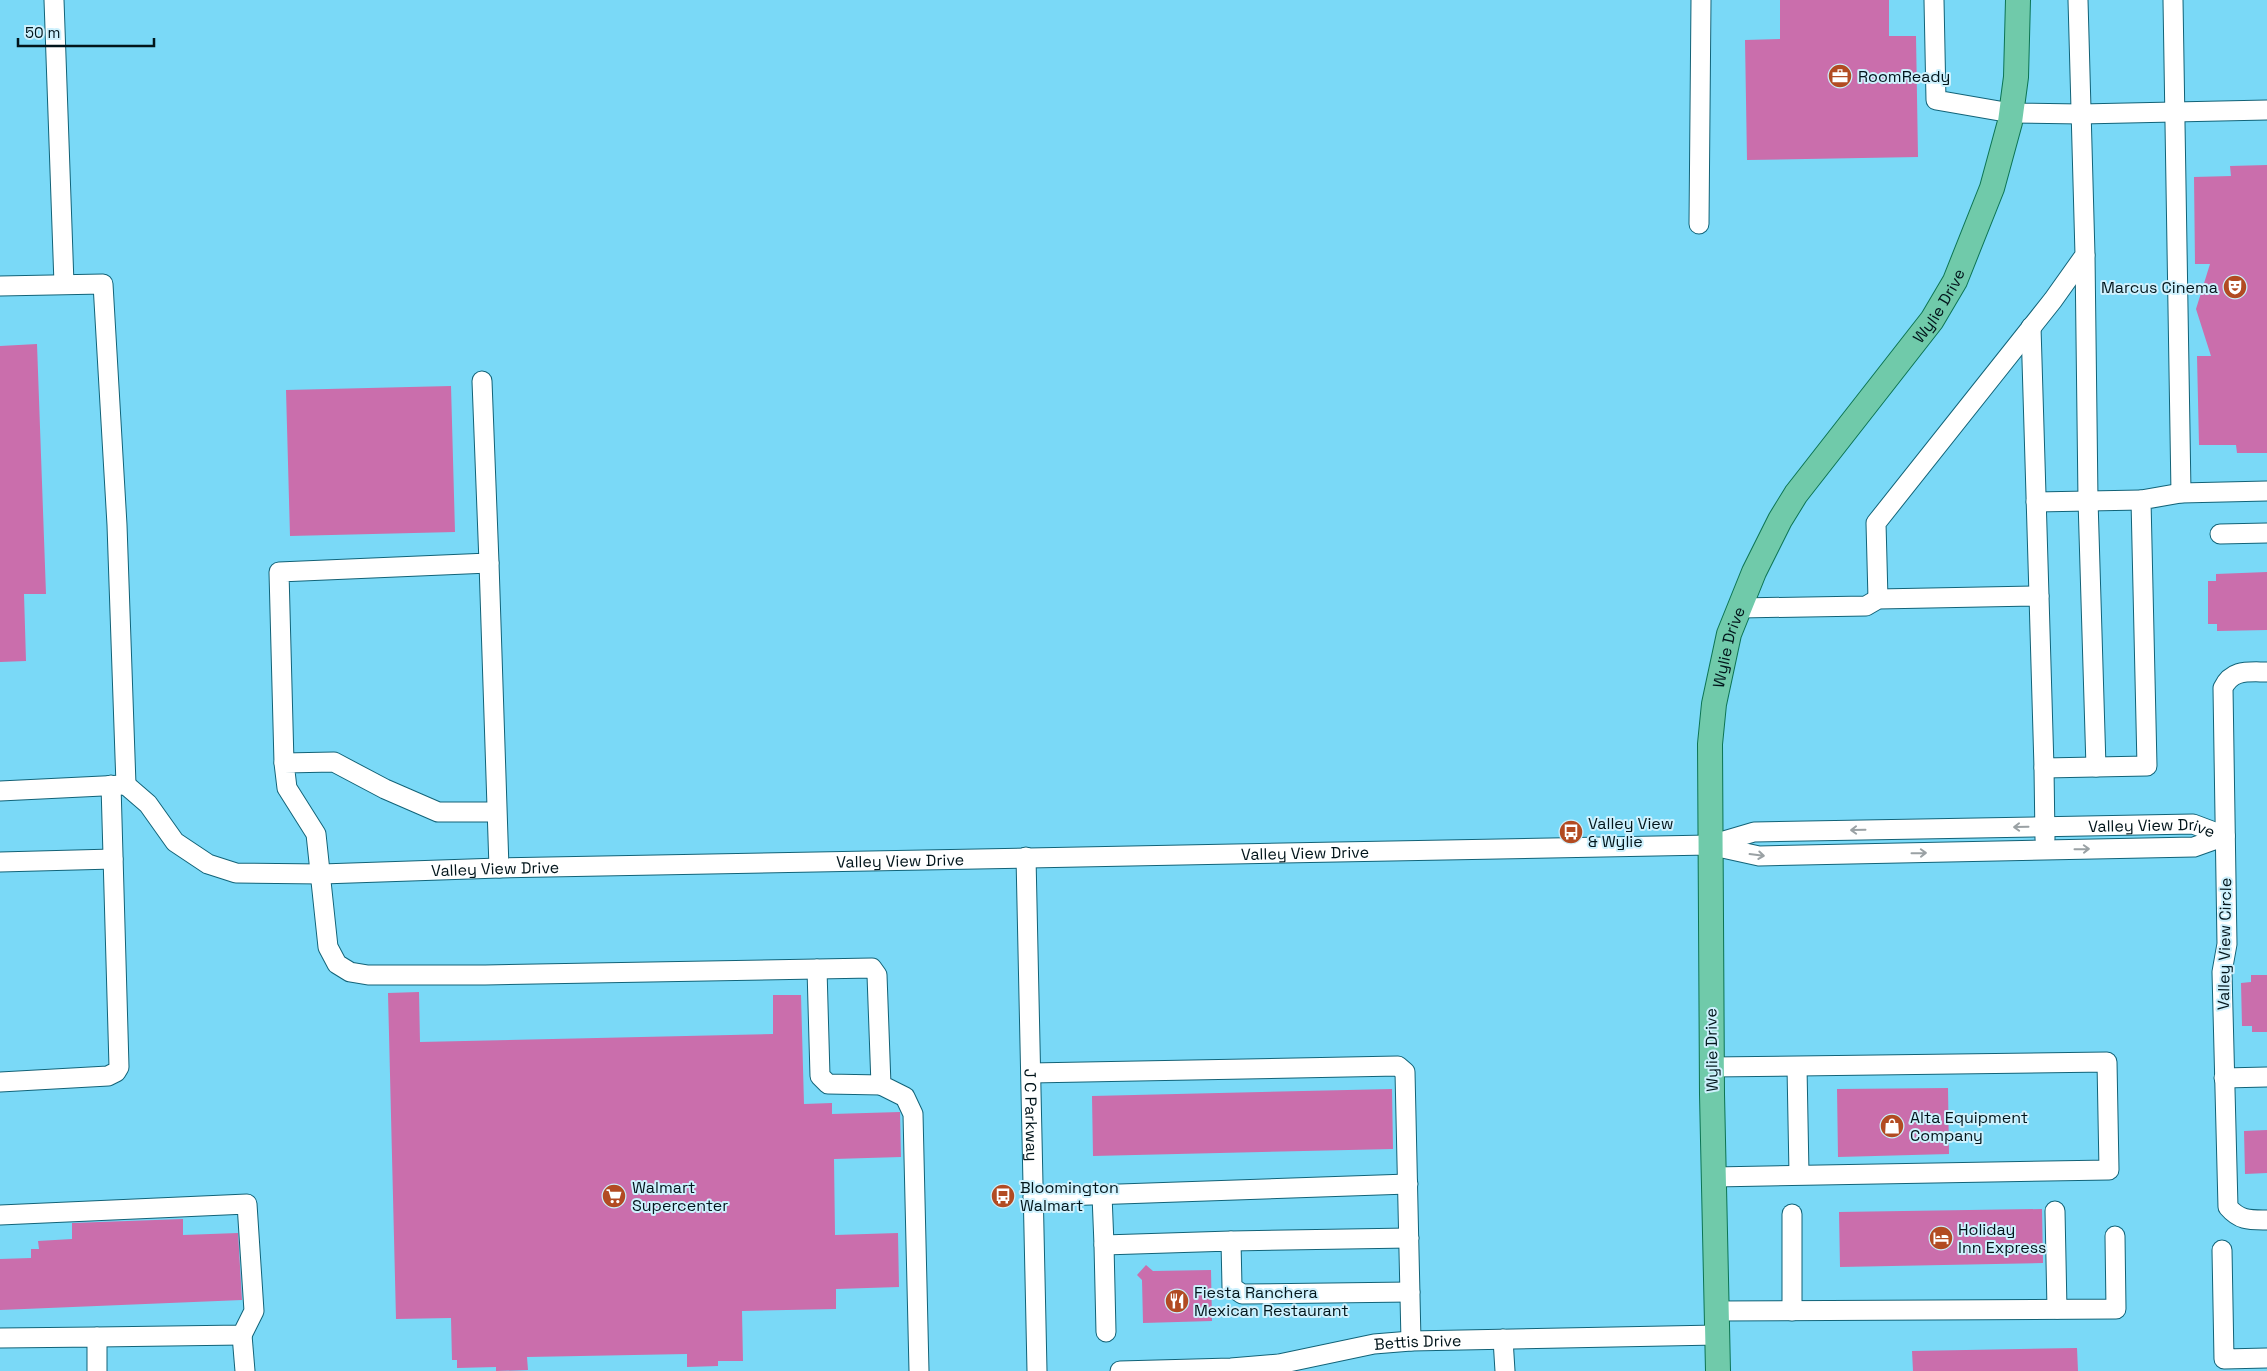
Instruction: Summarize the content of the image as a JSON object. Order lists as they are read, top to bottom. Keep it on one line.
{"streets":{"main road":["Wylie Drive"],"street":["Valley View Drive","Valley View Circle","J C Parkway","Bettis Drive"]},"crossings":[["Wylie Drive","Valley View Drive"],["Wylie Drive","Bettis Drive"],["Valley View Drive","Valley View Circle"],["Valley View Drive","J C Parkway"]],"places":{"office":["RoomReady"],"theatre":["Marcus Cinema"],"bus stop":["Valley View & Wylie","Bloomington Walmart"],"shop":["Alta Equipment Company"],"supermarket":["Walmart Supercenter"],"hotel":["Holiday Inn Express"],"restaurant":["Fiesta Ranchera Mexican Restaurant"]},"scale_bar":"50 m"}
